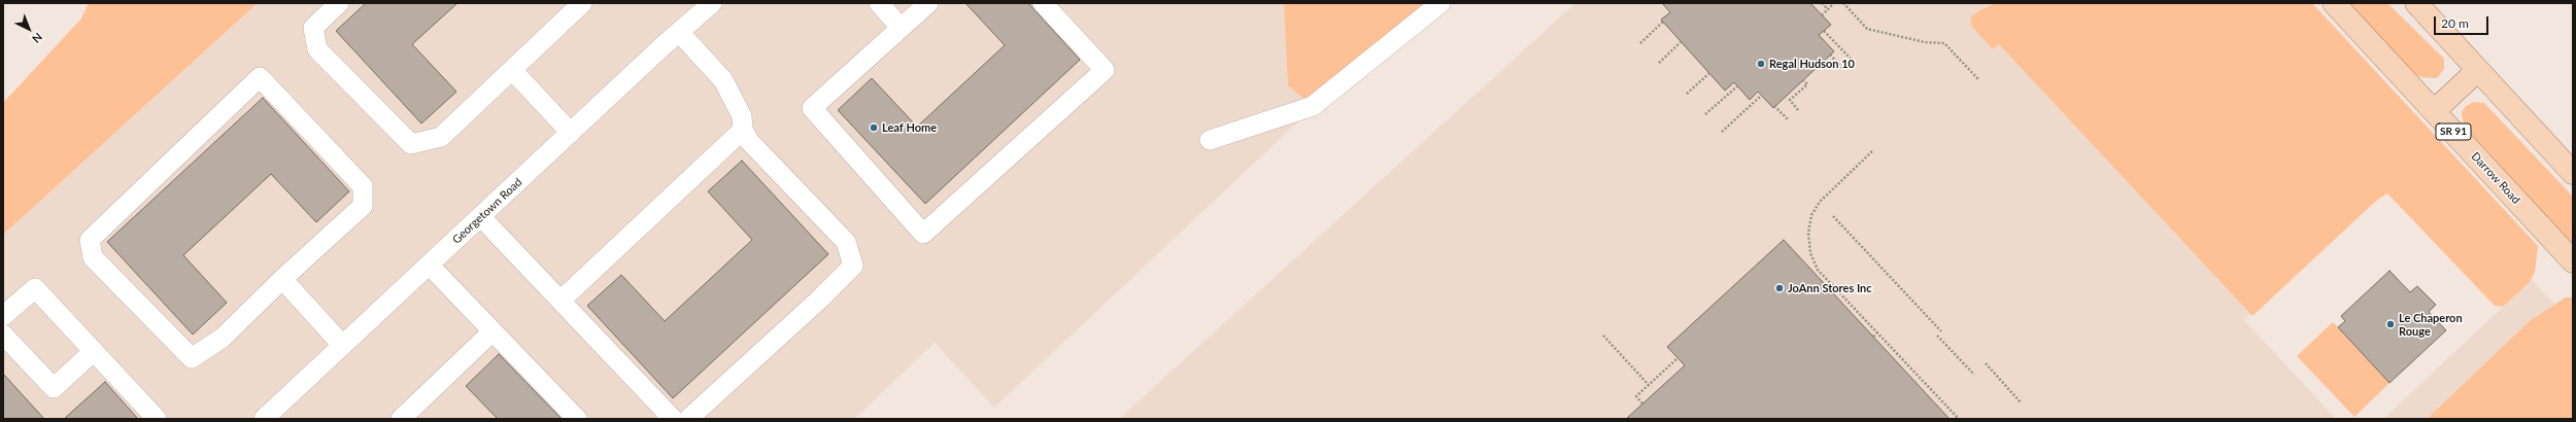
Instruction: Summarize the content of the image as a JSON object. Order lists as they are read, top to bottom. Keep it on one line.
{"streets":{"main road":["SR 91","Darrow Road"],"street":["Georgetown Road"]},"places":["Regal Hudson 10","Leaf Home","JoAnn Stores Inc","Le Chaperon Rouge"],"scale_bar":"20 m","north":"bottom right"}
